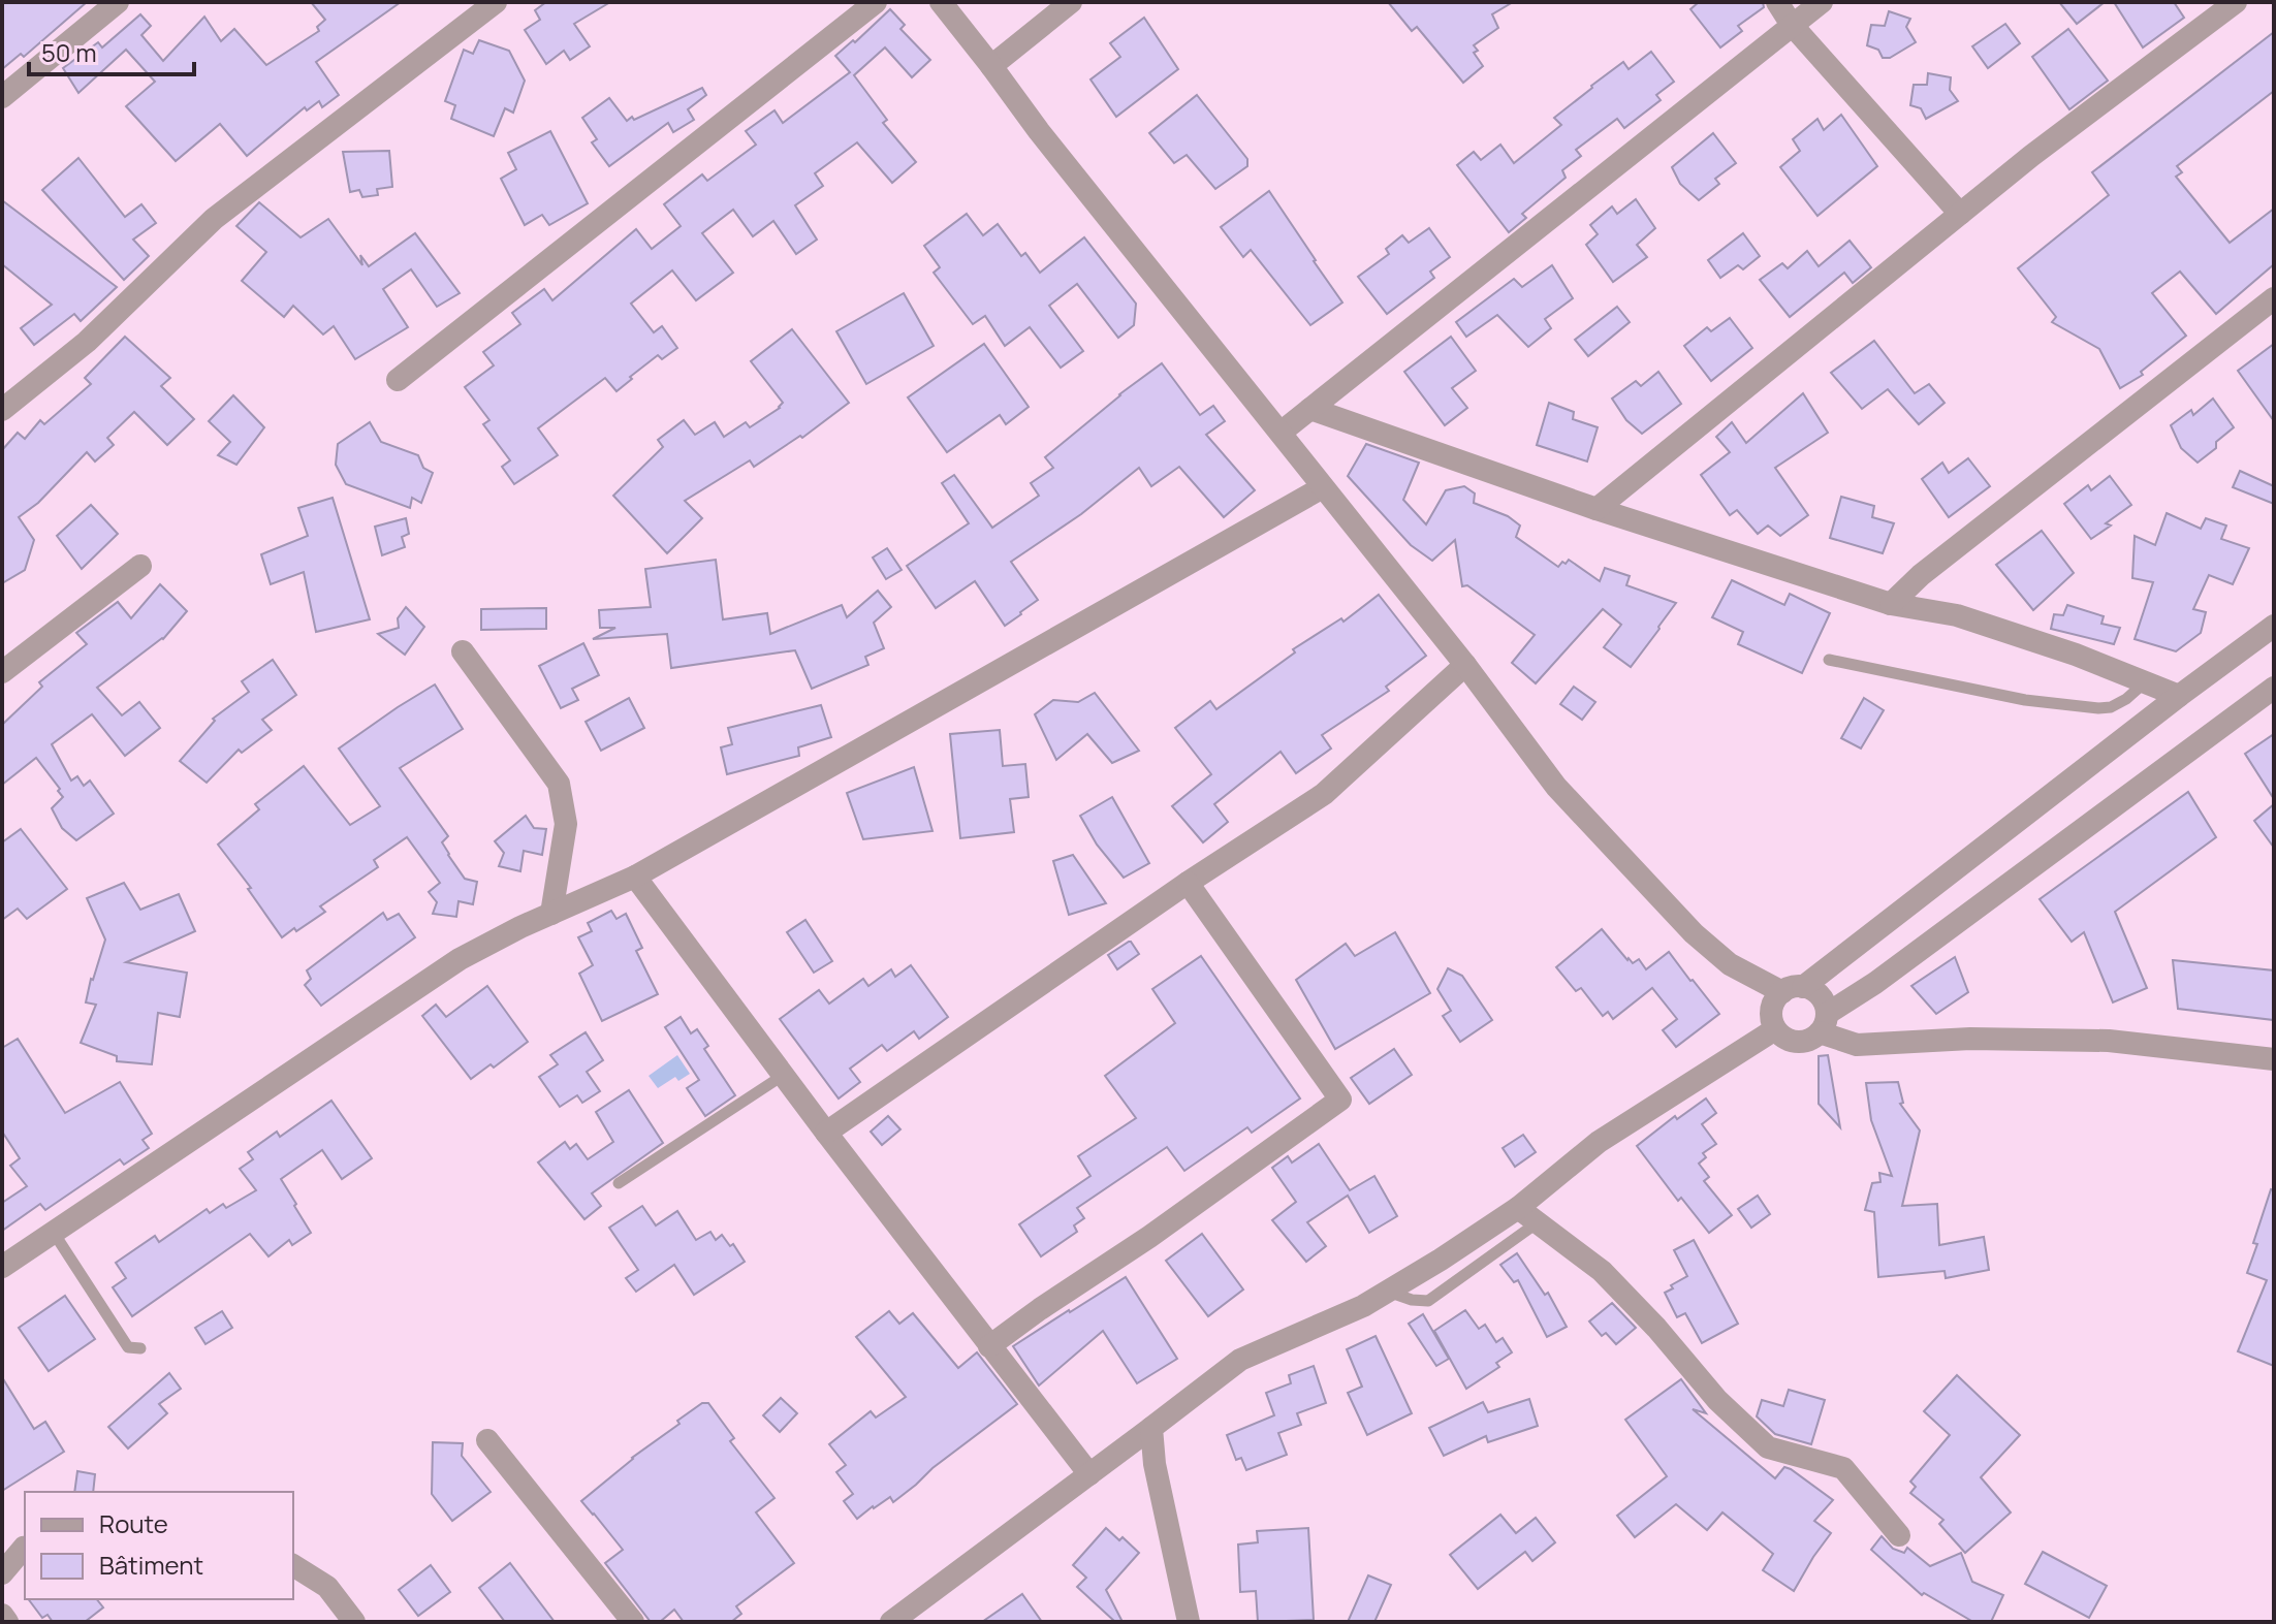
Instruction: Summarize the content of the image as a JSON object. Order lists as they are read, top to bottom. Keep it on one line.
{"legend":["Route","Bâtiment"],"scale_bar":"50 m"}
